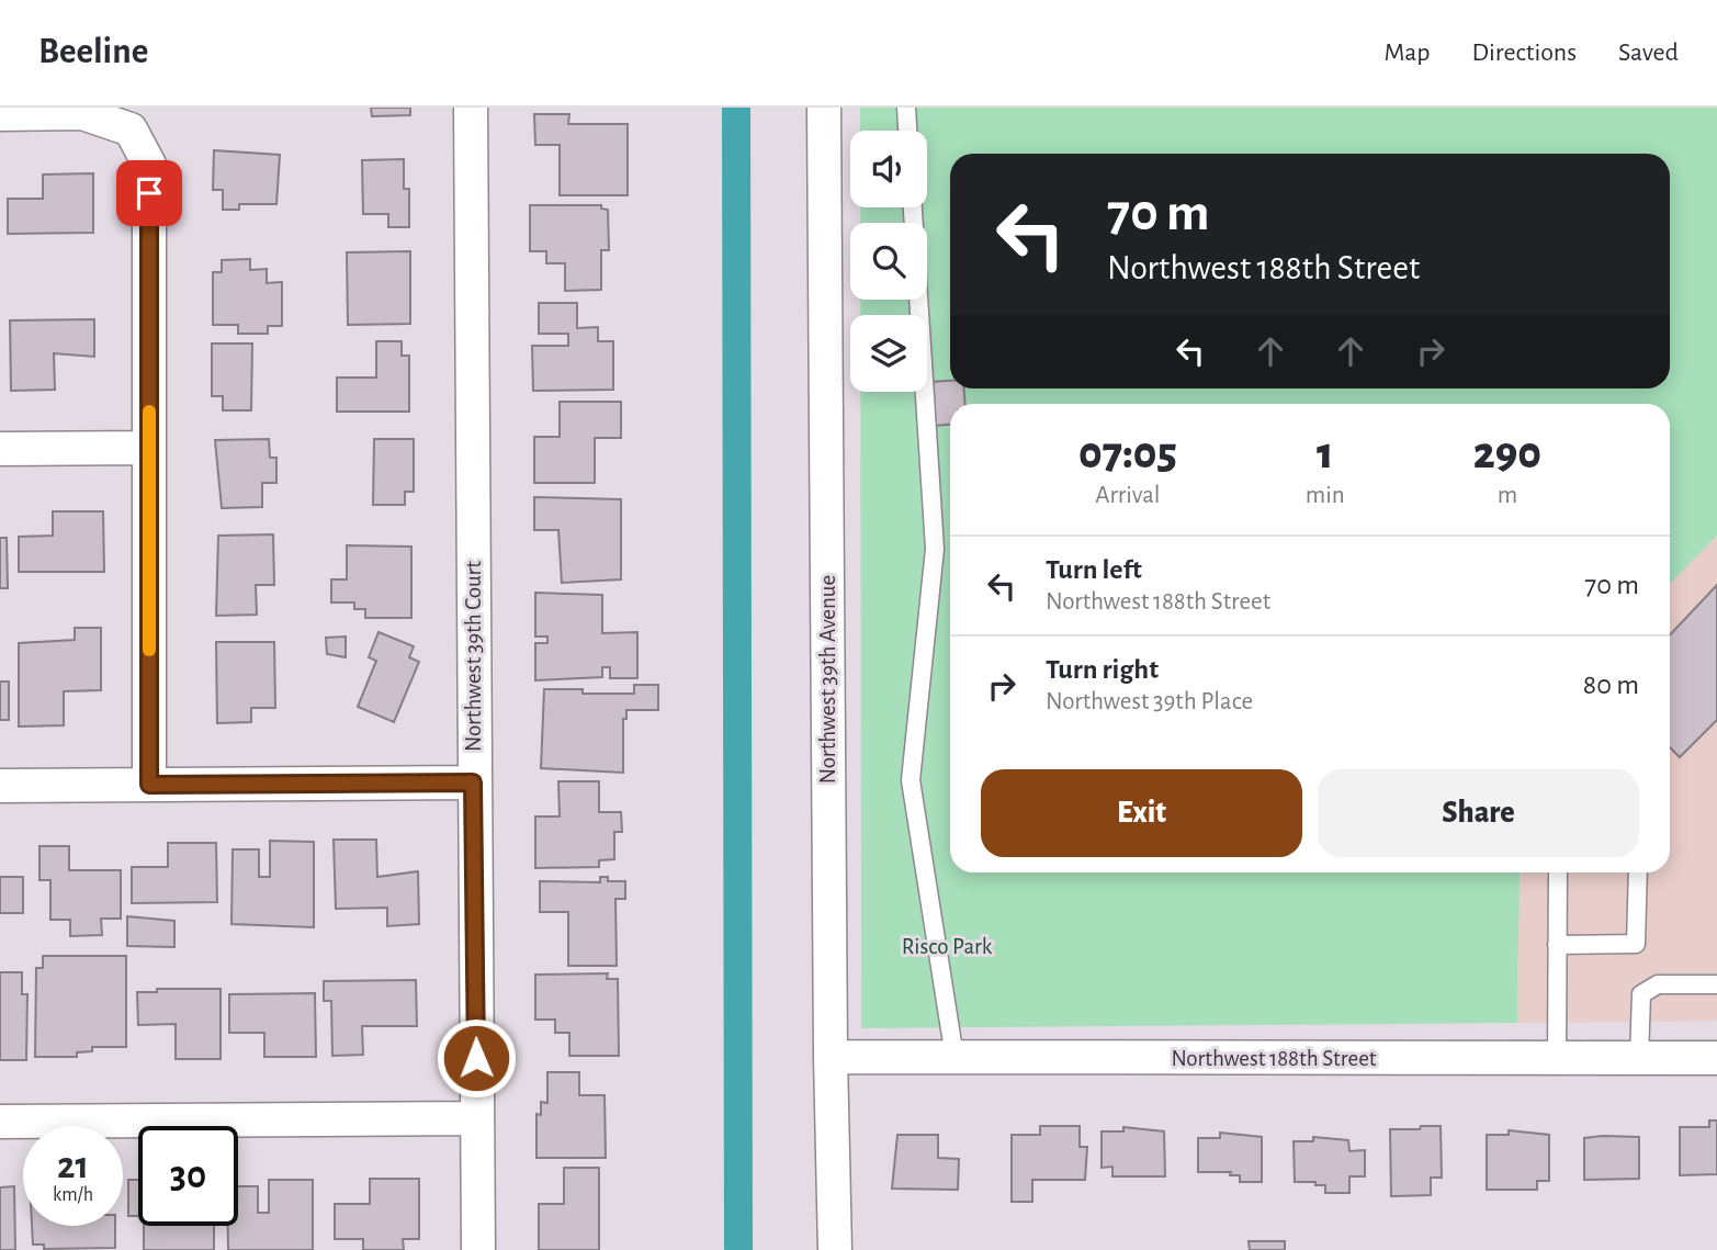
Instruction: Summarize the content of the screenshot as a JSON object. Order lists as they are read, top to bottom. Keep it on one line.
{"streets":{"street":["Northwest 39th Court","Northwest 39th Avenue","Northwest 188th Street"]},"crossings":[["Northwest 39th Avenue","Northwest 188th Street"]],"parks":["Risco Park"],"page":{"header":"Beeline","nav":["Map","Directions","Saved"],"turn":["70 m","Northwest 188th Street"],"eta":["07:05","Arrival","1","min","290","m"],"list":[{"name":"Turn left","note":"Northwest 188th Street","value":"70 m"},{"name":"Turn right","note":"Northwest 39th Place","value":"80 m"}],"buttons":["Exit","Share"],"speed":"21 km/h","limit":"30"}}
